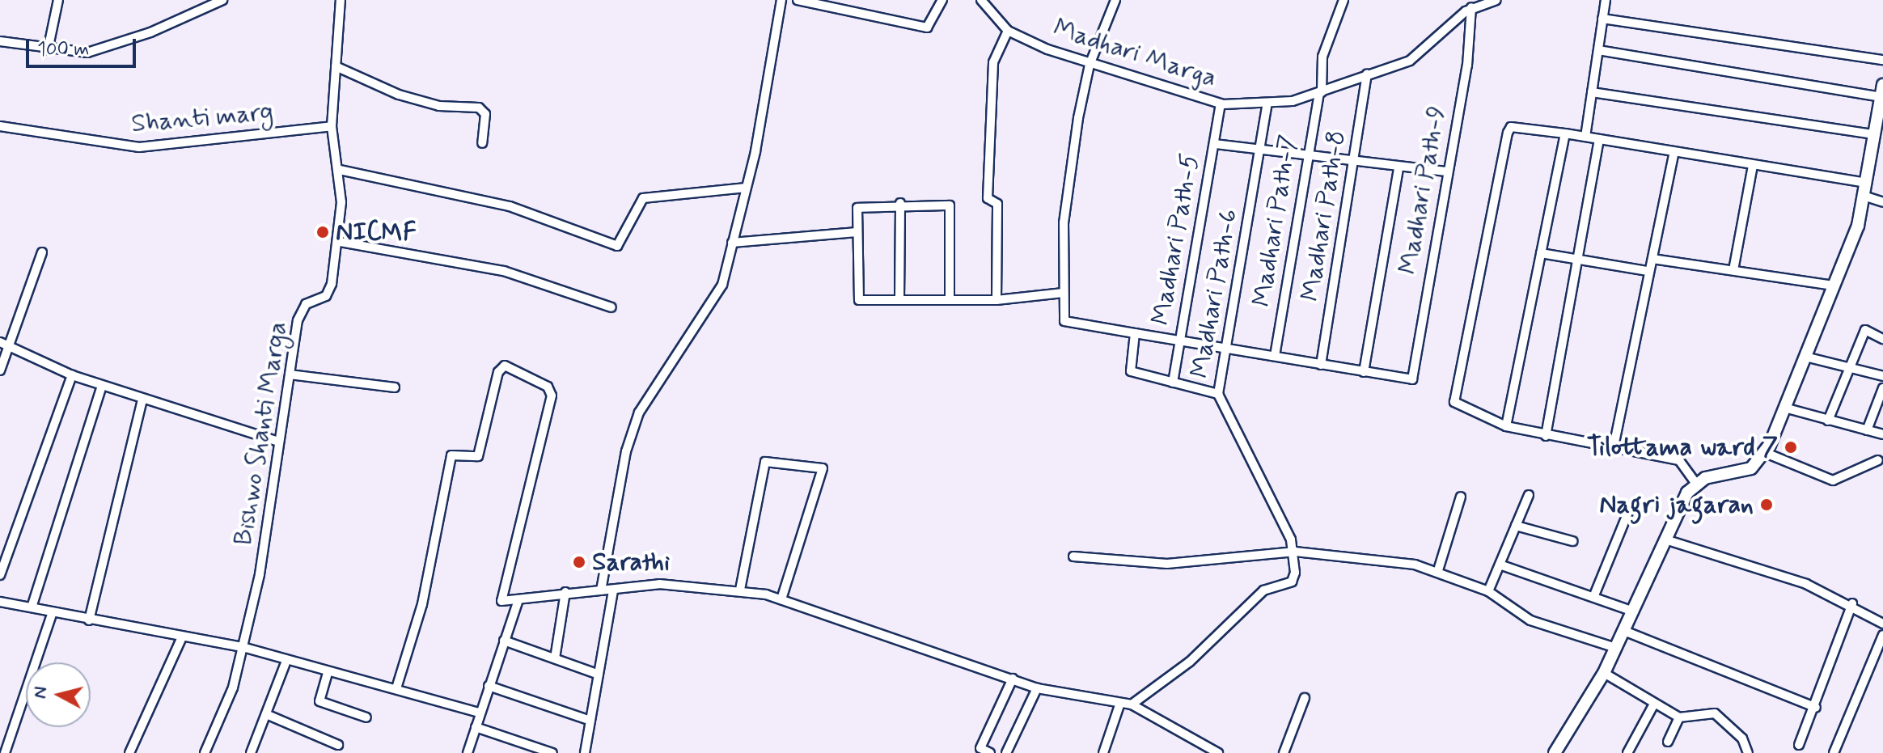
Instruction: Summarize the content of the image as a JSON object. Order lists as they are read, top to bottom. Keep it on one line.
{"streets":{"street":["Madhari Marga","Shanti marg","Madhari Path-9","Madhari Path-8","Madhari Path-7","Madhari Path-5","Madhari Path-6","Bishwo Shanti Marga"]},"crossings":[["Madhari Marga","Madhari Path-9"],["Madhari Marga","Madhari Path-8"],["Madhari Marga","Madhari Path-7"],["Madhari Marga","Madhari Path-5"],["Madhari Marga","Madhari Path-6"],["Shanti marg","Bishwo Shanti Marga"]],"places":["NICMF","Tilottama ward 7","Nagri jagaran","Sarathi"],"scale_bar":"100 m","north":"left"}
